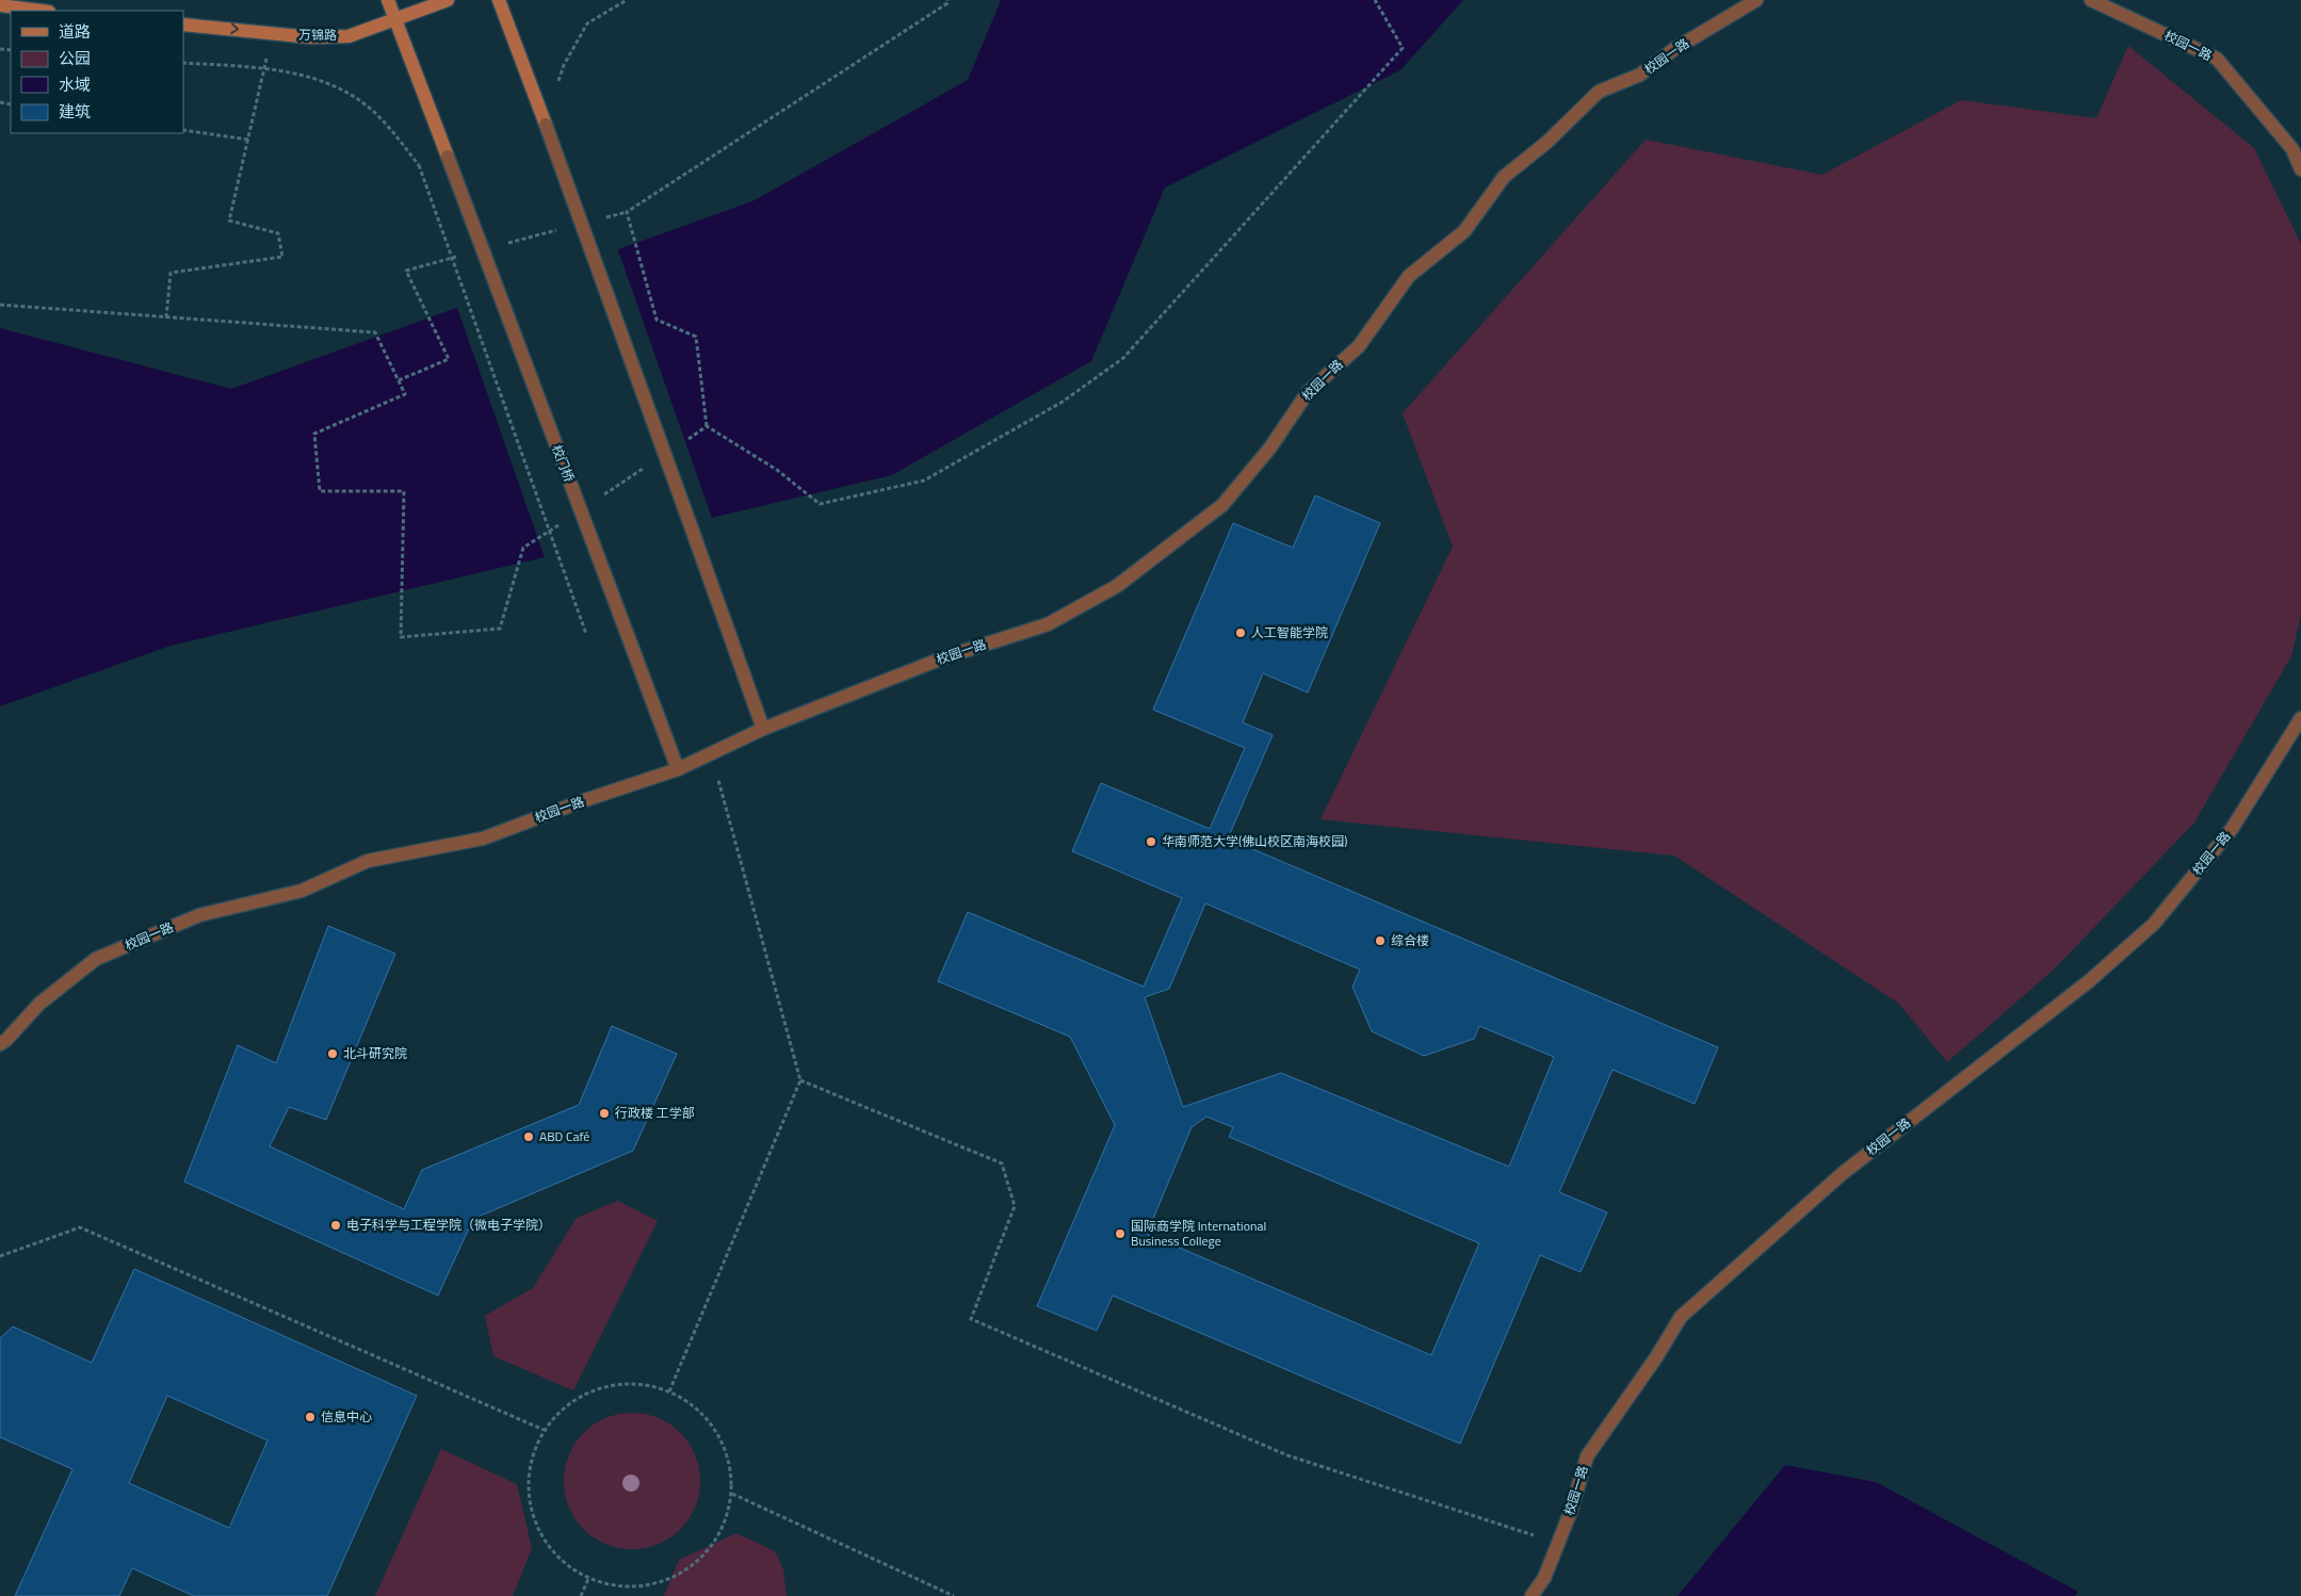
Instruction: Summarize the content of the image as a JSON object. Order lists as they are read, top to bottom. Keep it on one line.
{"streets":{"street":["万锦路","校园一路","校门桥"]},"crossings":[["万锦路","校门桥"],["校园一路","校门桥"]],"places":["人工智能学院","华南师范大学(佛山校区南海校园)","综合楼","北斗研究院","行政楼 工学部","ABD Café","电子科学与工程学院（微电子学院）","国际商学院 International Business College","信息中心"],"legend":["道路","公园","水域","建筑"]}
